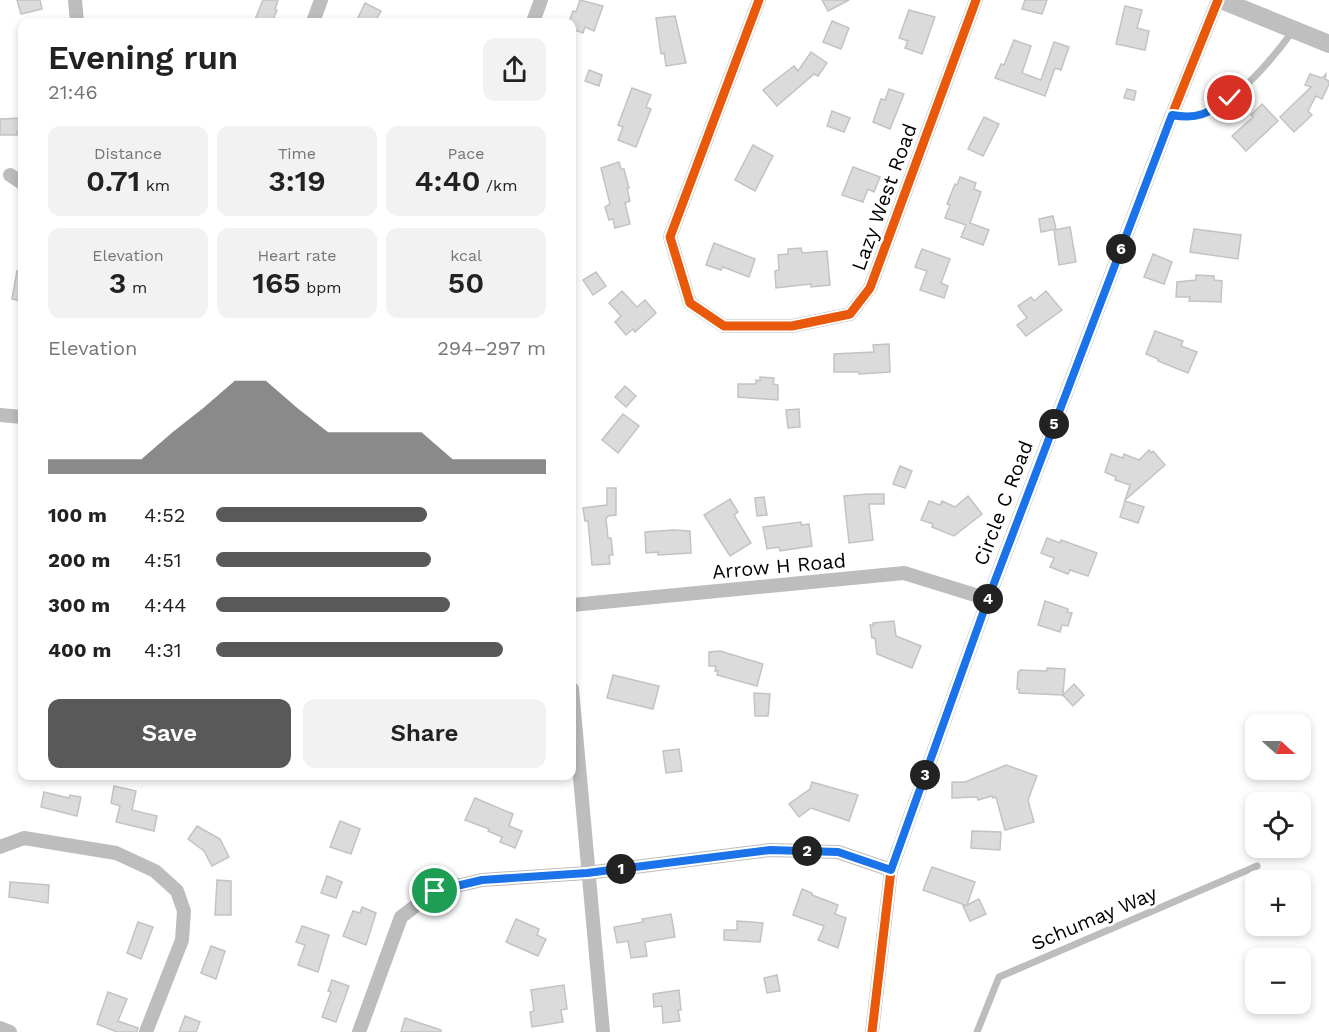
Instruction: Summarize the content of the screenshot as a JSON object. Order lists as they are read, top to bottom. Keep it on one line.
{"streets":{"street":["Lazy West Road","Circle C Road","Arrow H Road"],"lane":["Schumay Way"]},"crossings":[["Circle C Road","Arrow H Road"]],"north":"right","page":{"heading":["Evening run","21:46"],"stats":[["Distance","0.71 km"],["Time","3:19"],["Pace","4:40 /km"],["Elevation","3 m"],["Heart rate","165 bpm"],["kcal","50"]],"pins":["6","5","4","3","2","1"],"chart":["Elevation","294–297 m"],"list":[{"name":"100 m","note":"4:52"},{"name":"200 m","note":"4:51"},{"name":"300 m","note":"4:44"},{"name":"400 m","note":"4:31"}],"buttons":["Save","Share"],"map_buttons":["+","−"]}}
